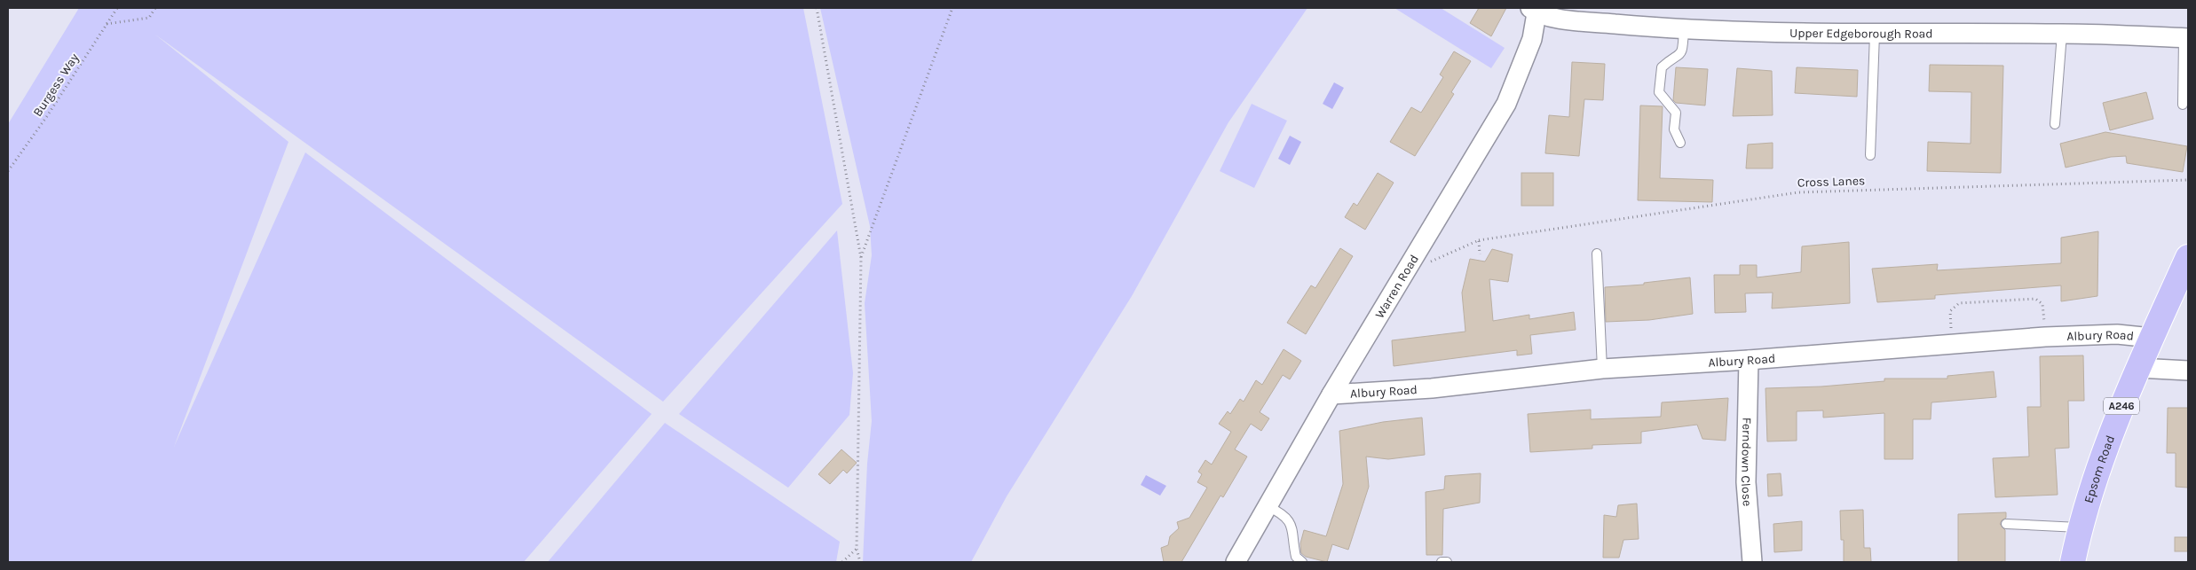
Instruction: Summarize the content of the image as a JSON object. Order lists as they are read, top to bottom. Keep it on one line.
{"streets":{"main road":["A246","Epsom Road"],"street":["Upper Edgeborough Road","Warren Road","Albury Road","Ferndown Close"],"path":["Burgess Way","Cross Lanes"]},"crossings":[["Upper Edgeborough Road","Warren Road"],["Cross Lanes","Warren Road"],["Warren Road","Albury Road"],["Albury Road","Ferndown Close"],["Albury Road","Epsom Road"]]}
